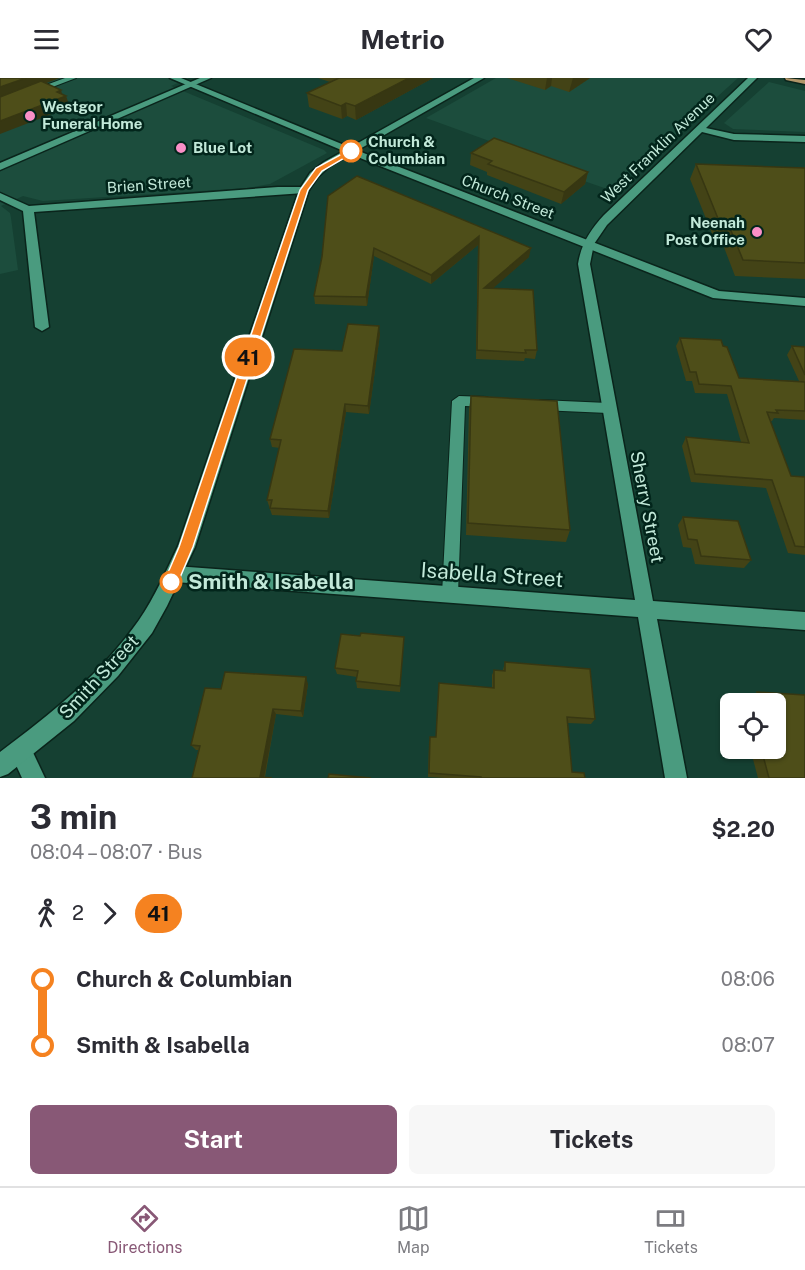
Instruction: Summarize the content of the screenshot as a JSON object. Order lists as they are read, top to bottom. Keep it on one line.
{"streets":{"street":["West Franklin Avenue","Brien Street","Church Street","Sherry Street","Isabella Street","Smith Street"]},"crossings":[["West Franklin Avenue","Church Street"],["West Franklin Avenue","Sherry Street"],["Brien Street","Smith Street"],["Church Street","Sherry Street"],["Sherry Street","Isabella Street"],["Isabella Street","Smith Street"]],"places":["Westgor Funeral Home","Blue Lot","Church & Columbian","Neenah Post Office","Smith & Isabella"],"lines":["bus line 41"],"page":{"header":"Metrio","on_map":"41","heading":["3 min","08:04 – 08:07 · Bus","$2.20"],"legs":["2","41"],"list":[{"name":"Church & Columbian","value":"08:06"},{"name":"Smith & Isabella","value":"08:07"}],"buttons":["Start","Tickets"],"tabs":["Directions","Map","Tickets"]}}
